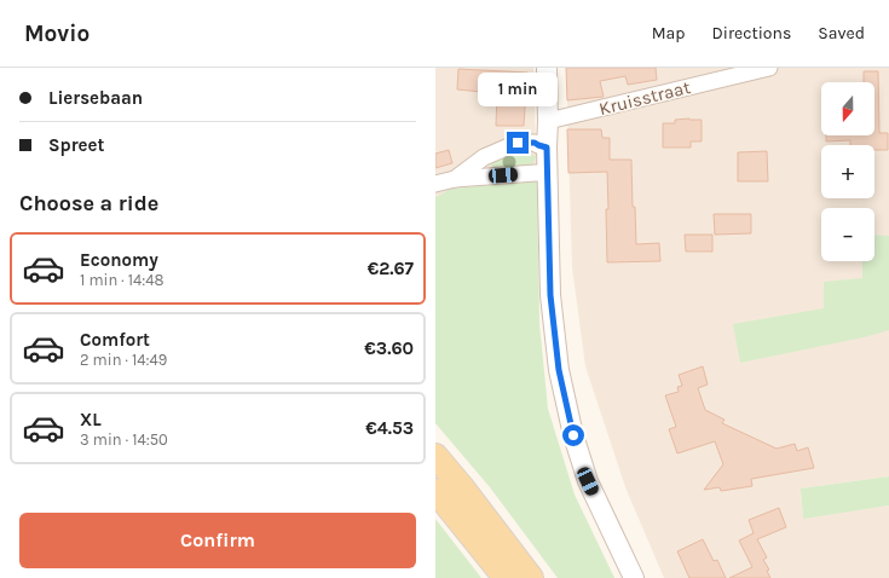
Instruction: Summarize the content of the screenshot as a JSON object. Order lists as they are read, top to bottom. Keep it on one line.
{"streets":{"street":["Kruisstraat"]},"north":"bottom","page":{"header":"Movio","nav":["Map","Directions","Saved"],"banner":["Liersebaan","Spreet"],"bubble":"1 min","map_buttons":["+","−"],"heading":"Choose a ride","list":[{"name":"Economy","note":"1 min · 14:48","value":"€2.67"},{"name":"Comfort","note":"2 min · 14:49","value":"€3.60"},{"name":"XL","note":"3 min · 14:50","value":"€4.53"}],"buttons":"Confirm"}}
